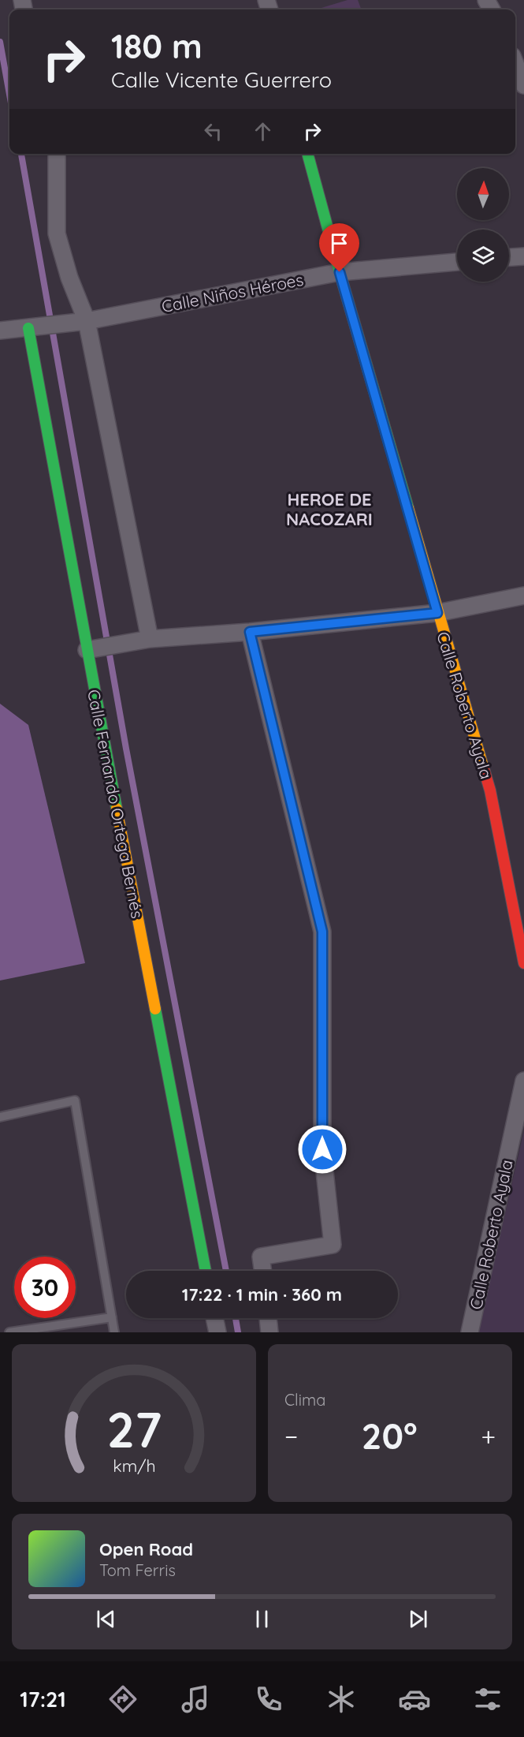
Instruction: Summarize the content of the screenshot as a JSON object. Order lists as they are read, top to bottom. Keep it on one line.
{"streets":{"street":["Calle Niños Héroes","Calle Roberto Ayala","Calle Fernando Ortega Bernés"]},"crossings":[["Calle Niños Héroes","Calle Roberto Ayala"],["Calle Niños Héroes","Calle Fernando Ortega Bernés"]],"districts":["HEROE DE NACOZARI"],"north":"top","page":{"turn":["180 m","Calle Vicente Guerrero"],"limit":"30","trip":"17:22 · 1 min · 360 m","tile":"Clima","heat":["−","20°","+"],"song":["Open Road","Tom Ferris"],"tabs":"17:21","gauge":["27","km/h"]}}
